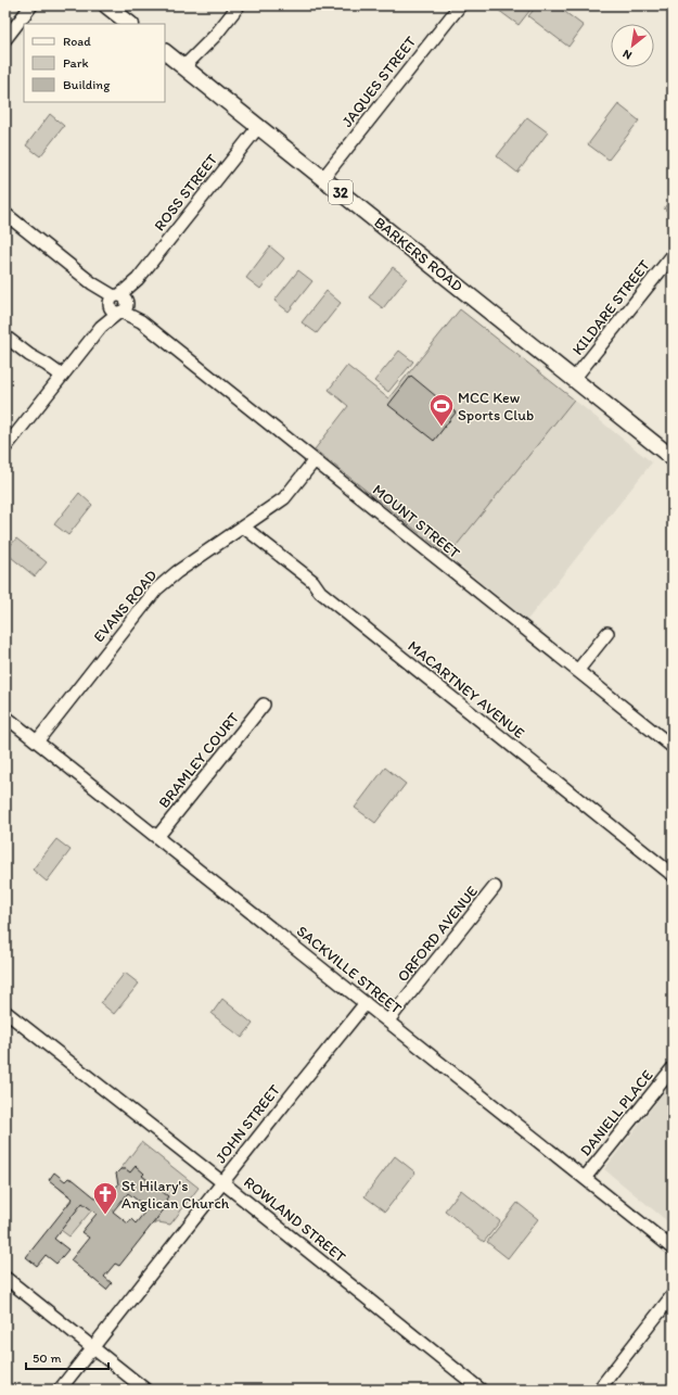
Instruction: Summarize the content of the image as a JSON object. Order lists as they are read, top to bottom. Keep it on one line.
{"streets":{"main road":["32","BARKERS ROAD"],"street":["JAQUES STREET","ROSS STREET","KILDARE STREET","MOUNT STREET","EVANS ROAD","MACARTNEY AVENUE","BRAMLEY COURT","ORFORD AVENUE","SACKVILLE STREET","DANIELL PLACE","JOHN STREET","ROWLAND STREET"]},"crossings":[["JAQUES STREET","BARKERS ROAD"],["ROSS STREET","BARKERS ROAD"],["ROSS STREET","MOUNT STREET"],["BARKERS ROAD","KILDARE STREET"],["MOUNT STREET","EVANS ROAD"],["EVANS ROAD","MACARTNEY AVENUE"],["EVANS ROAD","SACKVILLE STREET"],["BRAMLEY COURT","SACKVILLE STREET"],["ORFORD AVENUE","SACKVILLE STREET"],["SACKVILLE STREET","DANIELL PLACE"],["SACKVILLE STREET","JOHN STREET"],["JOHN STREET","ROWLAND STREET"]],"places":{"sports":["MCC Kew Sports Club"],"church":["St Hilary's Anglican Church"]},"legend":["Road","Park","Building"],"scale_bar":"50 m","north":"bottom left"}
